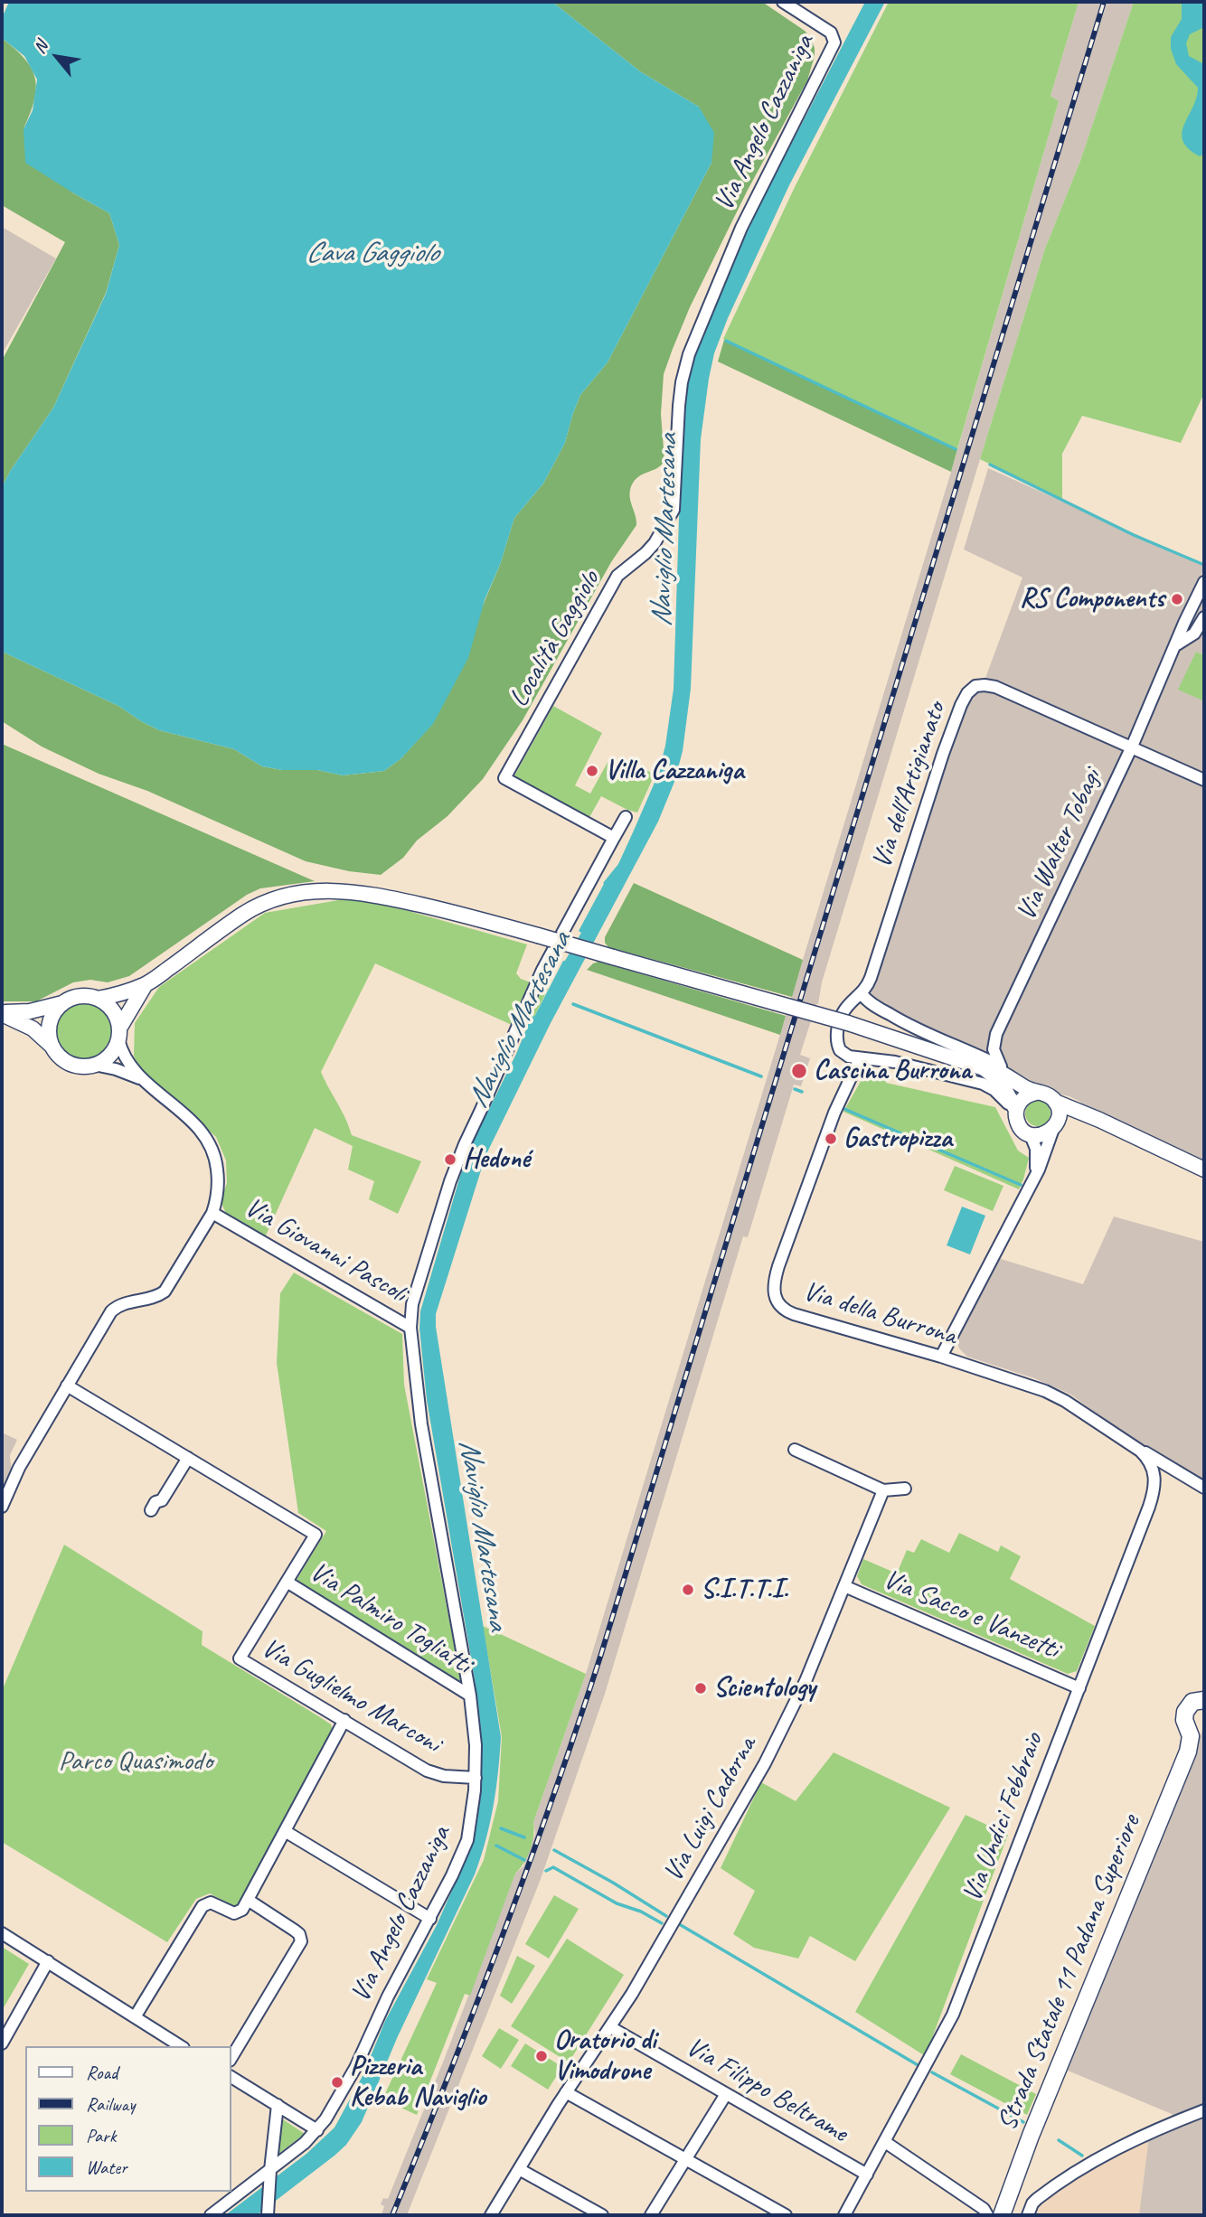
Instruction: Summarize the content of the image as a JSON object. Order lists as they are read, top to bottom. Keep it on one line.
{"streets":{"main road":["Strada Statale 11 Padana Superiore"],"street":["Via Angelo Cazzaniga","Località Gaggiolo","Via dell'Artigianato","Via Walter Tobagi","Via Giovanni Pascoli","Via della Burrona","Via Sacco e Vanzetti","Via Palmiro Togliatti","Via Guglielmo Marconi","Via Luigi Cadorna","Via Undici Febbraio","Via Filippo Beltrame"]},"crossings":[["Via Angelo Cazzaniga","Località Gaggiolo"],["Via Angelo Cazzaniga","Via Giovanni Pascoli"],["Via Angelo Cazzaniga","Via Palmiro Togliatti"],["Via Angelo Cazzaniga","Via Guglielmo Marconi"],["Via dell'Artigianato","Via Walter Tobagi"],["Via dell'Artigianato","Via della Burrona"],["Via della Burrona","Via Undici Febbraio"],["Via Sacco e Vanzetti","Via Luigi Cadorna"],["Via Sacco e Vanzetti","Via Undici Febbraio"],["Via Palmiro Togliatti","Via Guglielmo Marconi"],["Via Luigi Cadorna","Via Filippo Beltrame"],["Via Undici Febbraio","Via Filippo Beltrame"]],"water":["Cava Gaggiolo","Naviglio Martesana"],"parks":["Parco Quasimodo"],"places":["RS Components","Villa Cazzaniga","Cascina Burrona","Gastropizza","Hedoné","S.I.T.T.I.","Scientology","Oratorio di Vimodrone","Pizzeria Kebab Naviglio"],"legend":["Road","Railway","Park","Water"],"north":"top left"}
